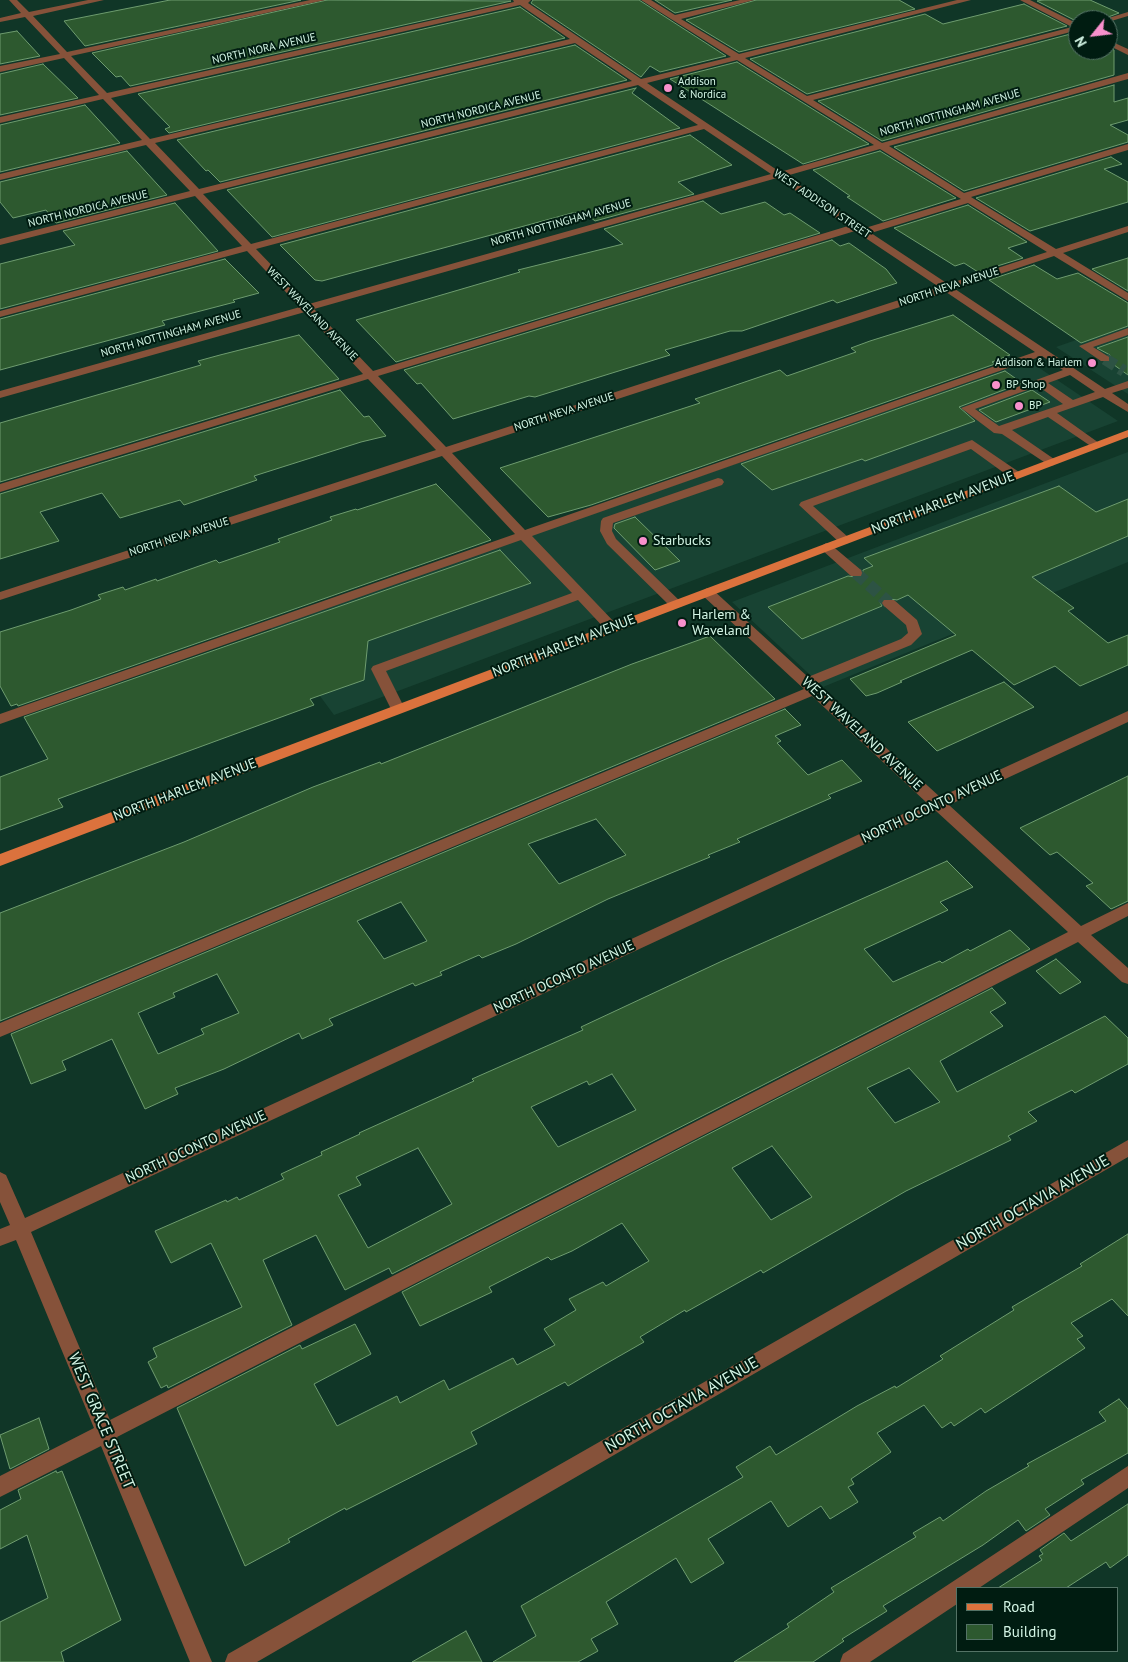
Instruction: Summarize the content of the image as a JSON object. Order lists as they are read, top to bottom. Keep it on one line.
{"streets":{"main road":["NORTH HARLEM AVENUE"],"street":["NORTH NORA AVENUE","NORTH NORDICA AVENUE","NORTH NOTTINGHAM AVENUE","WEST ADDISON STREET","NORTH NEVA AVENUE","WEST WAVELAND AVENUE","NORTH OCONTO AVENUE","NORTH OCTAVIA AVENUE","WEST GRACE STREET"]},"crossings":[["NORTH NORA AVENUE","WEST ADDISON STREET"],["NORTH NORA AVENUE","WEST WAVELAND AVENUE"],["NORTH NORDICA AVENUE","WEST ADDISON STREET"],["NORTH NORDICA AVENUE","WEST WAVELAND AVENUE"],["NORTH NOTTINGHAM AVENUE","WEST ADDISON STREET"],["NORTH NOTTINGHAM AVENUE","WEST WAVELAND AVENUE"],["WEST ADDISON STREET","NORTH NEVA AVENUE"],["NORTH NEVA AVENUE","WEST WAVELAND AVENUE"],["WEST WAVELAND AVENUE","NORTH HARLEM AVENUE"],["WEST WAVELAND AVENUE","NORTH OCONTO AVENUE"],["NORTH OCONTO AVENUE","WEST GRACE STREET"]],"places":["Addison & Nordica","Addison & Harlem","BP Shop","BP","Starbucks","Harlem & Waveland"],"legend":["Road","Building"],"north":"bottom left"}
